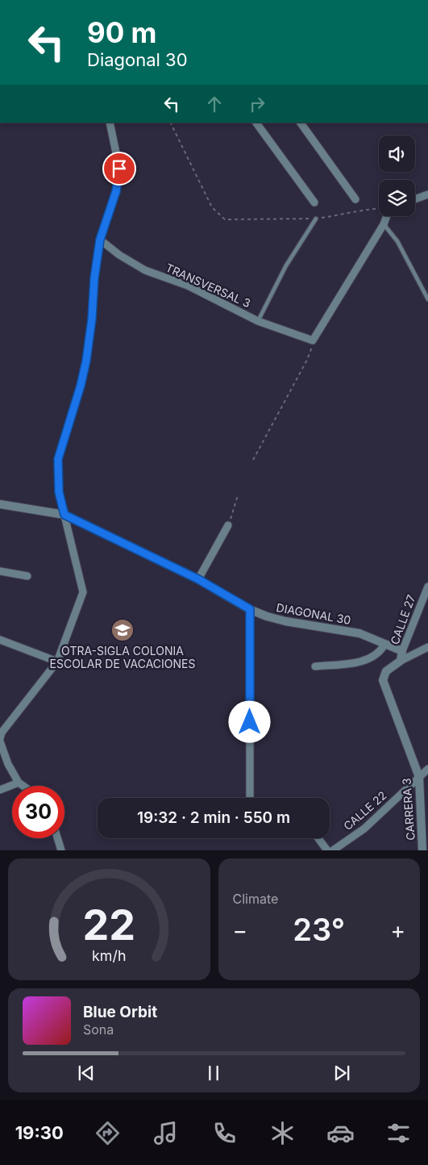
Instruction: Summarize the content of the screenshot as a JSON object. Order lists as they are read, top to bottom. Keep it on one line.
{"streets":{"street":["TRANSVERSAL 3","DIAGONAL 30","CALLE 27","CARRERA 3","CALLE 22"]},"crossings":[["DIAGONAL 30","CALLE 27"],["CALLE 27","CARRERA 3"],["CARRERA 3","CALLE 22"]],"places":{"school or university":["OTRA-SIGLA COLONIA ESCOLAR DE VACACIONES"]},"page":{"turn":["90 m","Diagonal 30"],"limit":"30","trip":"19:32 · 2 min · 550 m","tile":"Climate","heat":["−","23°","+"],"song":["Blue Orbit","Sona"],"tabs":"19:30","gauge":["22","km/h"]}}
